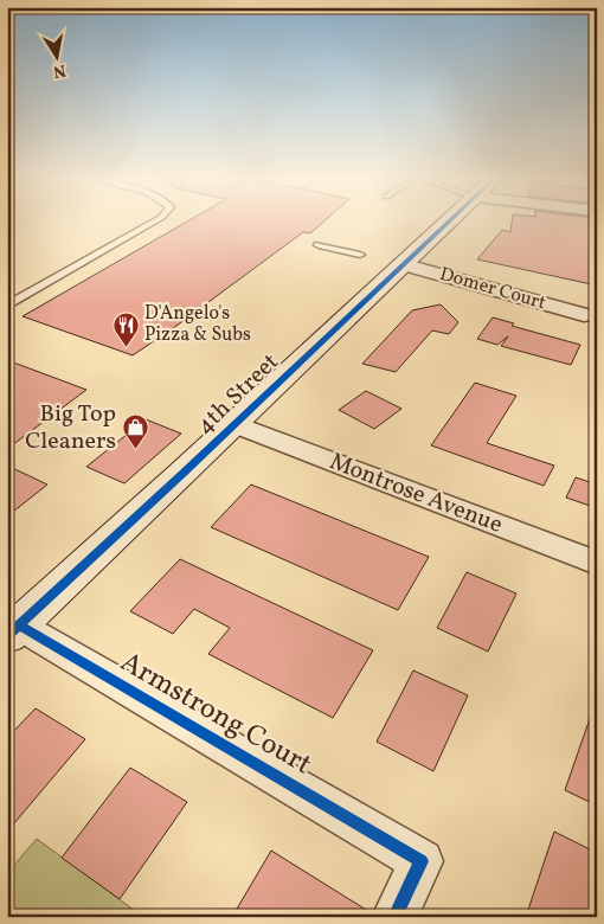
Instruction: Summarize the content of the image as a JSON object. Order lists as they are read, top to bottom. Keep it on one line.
{"streets":{"street":["Domer Court","4th Street","Montrose Avenue","Armstrong Court"]},"crossings":[["Domer Court","4th Street"],["4th Street","Montrose Avenue"],["4th Street","Armstrong Court"]],"places":{"restaurant":["D'Angelo's Pizza & Subs"],"shop":["Big Top Cleaners"]},"north":"bottom"}
